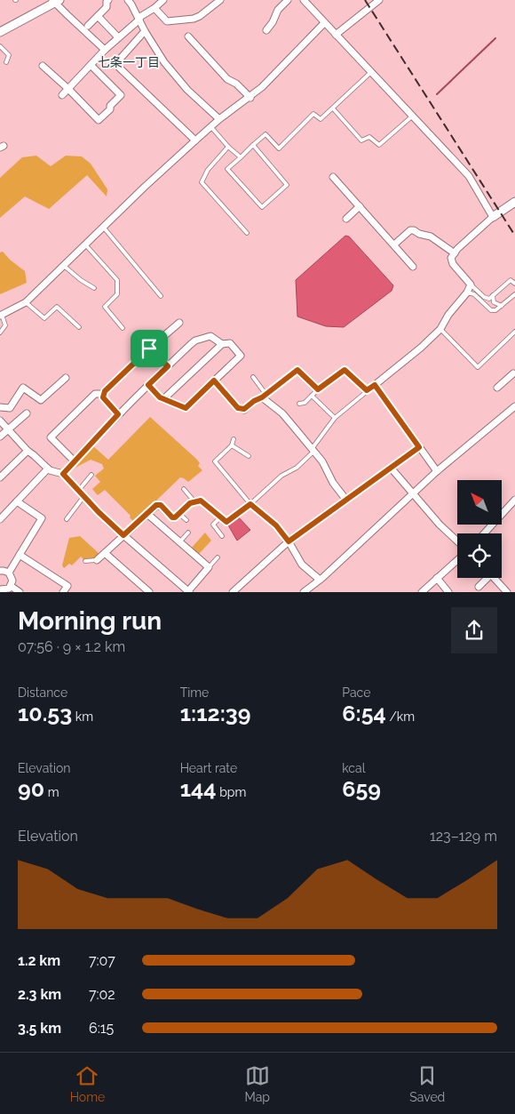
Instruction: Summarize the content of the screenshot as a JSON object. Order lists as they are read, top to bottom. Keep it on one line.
{"districts":["七条一丁目"],"north":"top left","page":{"heading":["Morning run","07:56 · 9 × 1.2 km"],"stats":[["Distance","10.53 km"],["Time","1:12:39"],["Pace","6:54 /km"],["Elevation","90 m"],["Heart rate","144 bpm"],["kcal","659"]],"chart":["Elevation","123–129 m"],"list":[{"name":"1.2 km","note":"7:07"},{"name":"2.3 km","note":"7:02"},{"name":"3.5 km","note":"6:15"}],"tabs":["Home","Map","Saved"]}}
